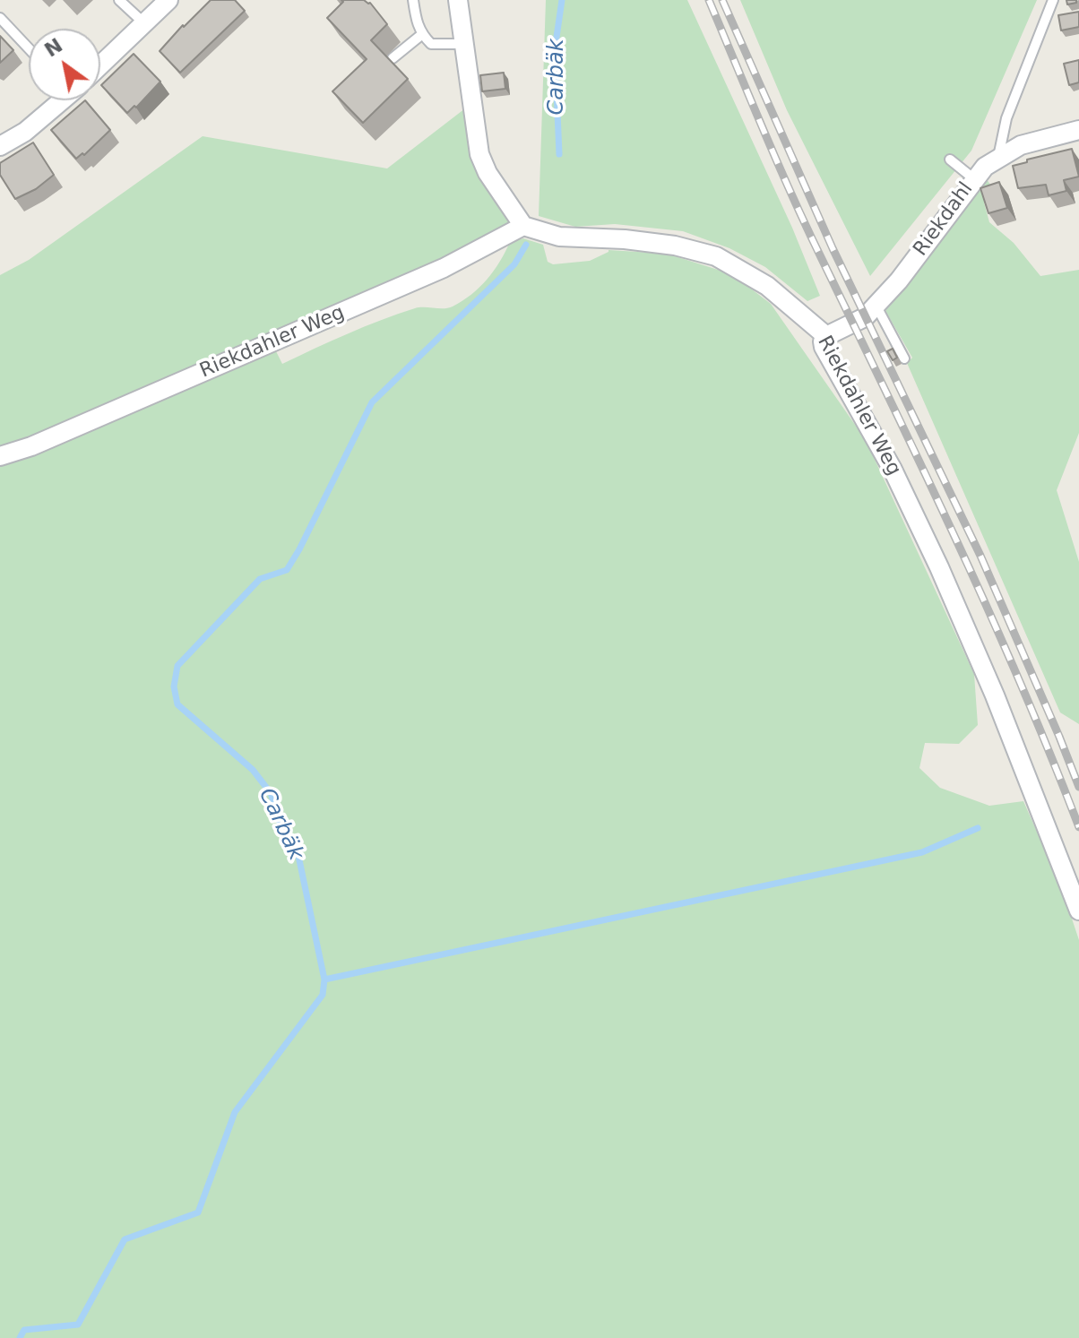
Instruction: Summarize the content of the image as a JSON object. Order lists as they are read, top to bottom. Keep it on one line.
{"streets":{"street":["Riekdahl","Riekdahler Weg"]},"crossings":[["Riekdahl","Riekdahler Weg"]],"water":["Carbäk"],"north":"top left"}
